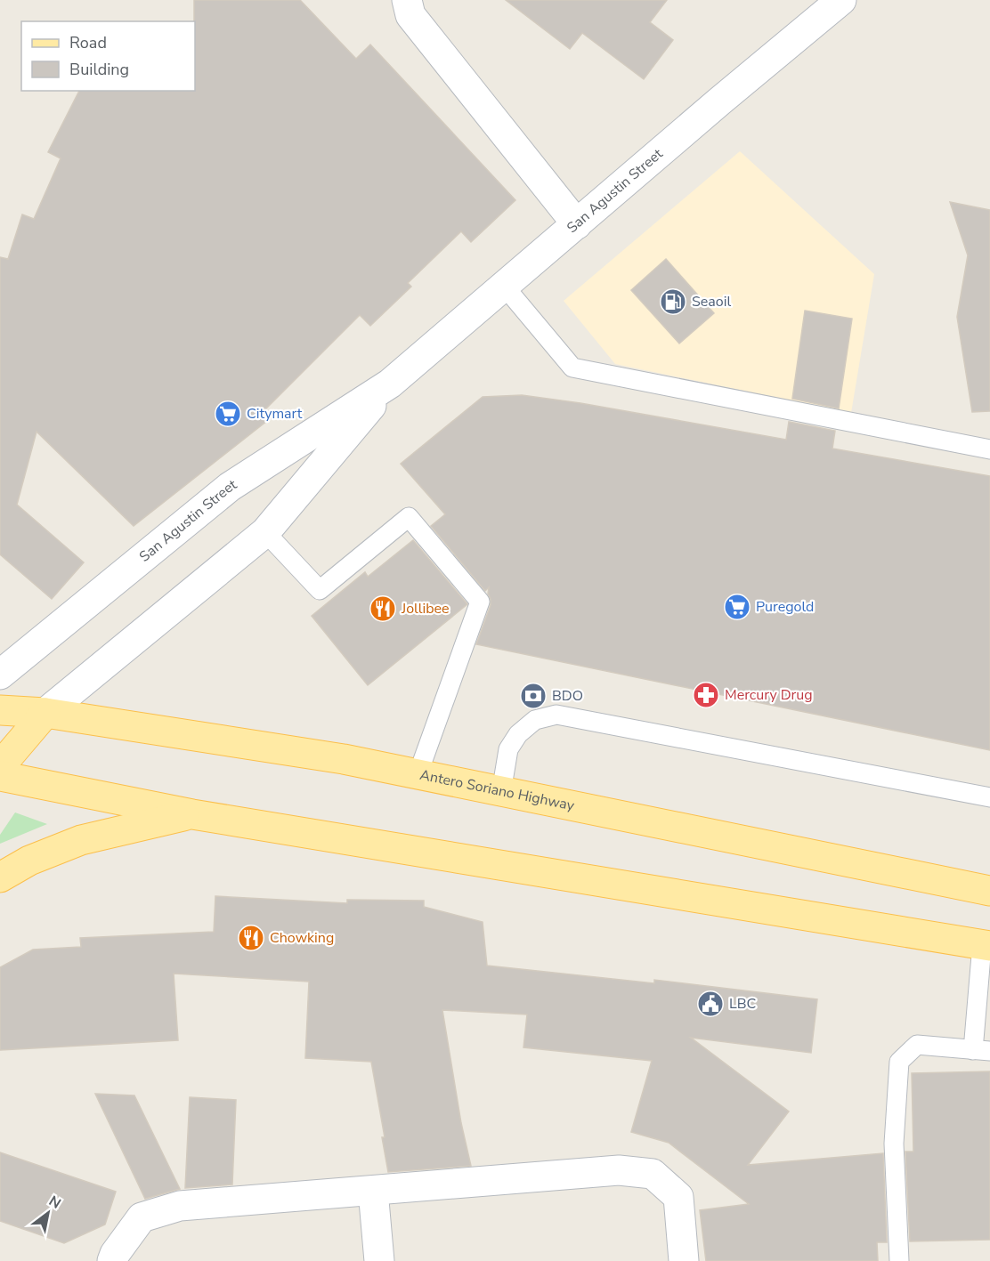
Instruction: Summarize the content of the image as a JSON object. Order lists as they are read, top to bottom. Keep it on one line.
{"streets":{"main road":["San Agustin Street","Antero Soriano Highway"]},"crossings":[["San Agustin Street","Antero Soriano Highway"]],"places":{"fuel station":["Seaoil"],"supermarket":["Citymart","Puregold"],"restaurant":["Jollibee","Chowking"],"pharmacy":["Mercury Drug"],"bank":["BDO"],"public building":["LBC"]},"legend":["Road","Building"],"north":"top right"}
